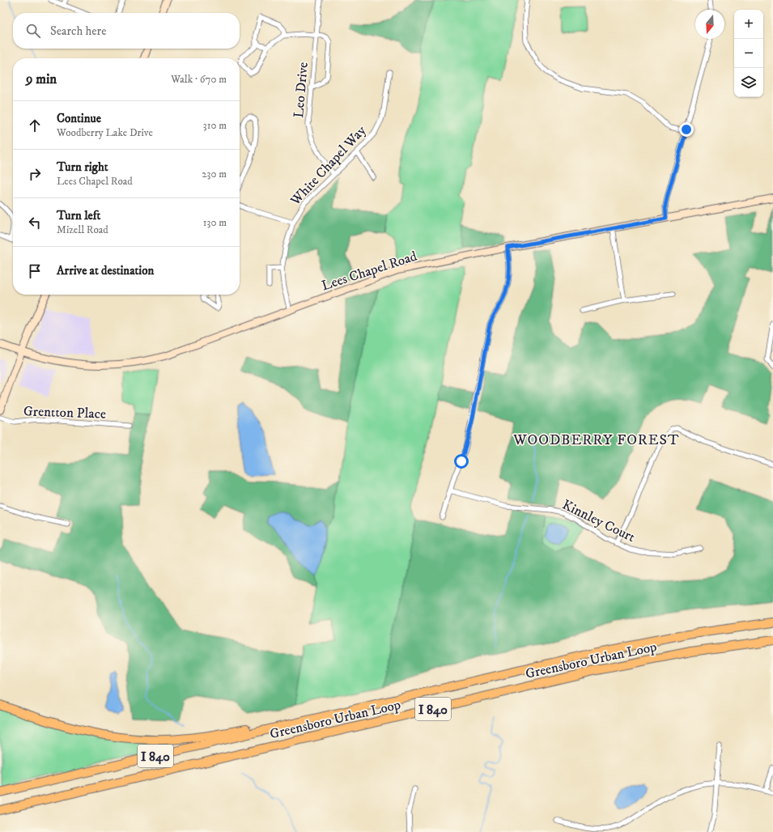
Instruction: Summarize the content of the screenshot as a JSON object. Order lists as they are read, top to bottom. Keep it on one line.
{"streets":{"highway":["Greensboro Urban Loop","I 840"],"main road":["Lees Chapel Road"],"street":["Leo Drive","White Chapel Way","Grentton Place","Kinnley Court"]},"crossings":[["Leo Drive","White Chapel Way"],["White Chapel Way","Lees Chapel Road"]],"districts":["WOODBERRY FOREST"],"north":"bottom","page":{"map_buttons":["+","−"],"search":"Search here","heading":["9 min","Walk · 670 m"],"list":[["Continue","Woodberry Lake Drive","310 m"],["Turn right","Lees Chapel Road","230 m"],["Turn left","Mizell Road","130 m"],"Arrive at destination"]}}
